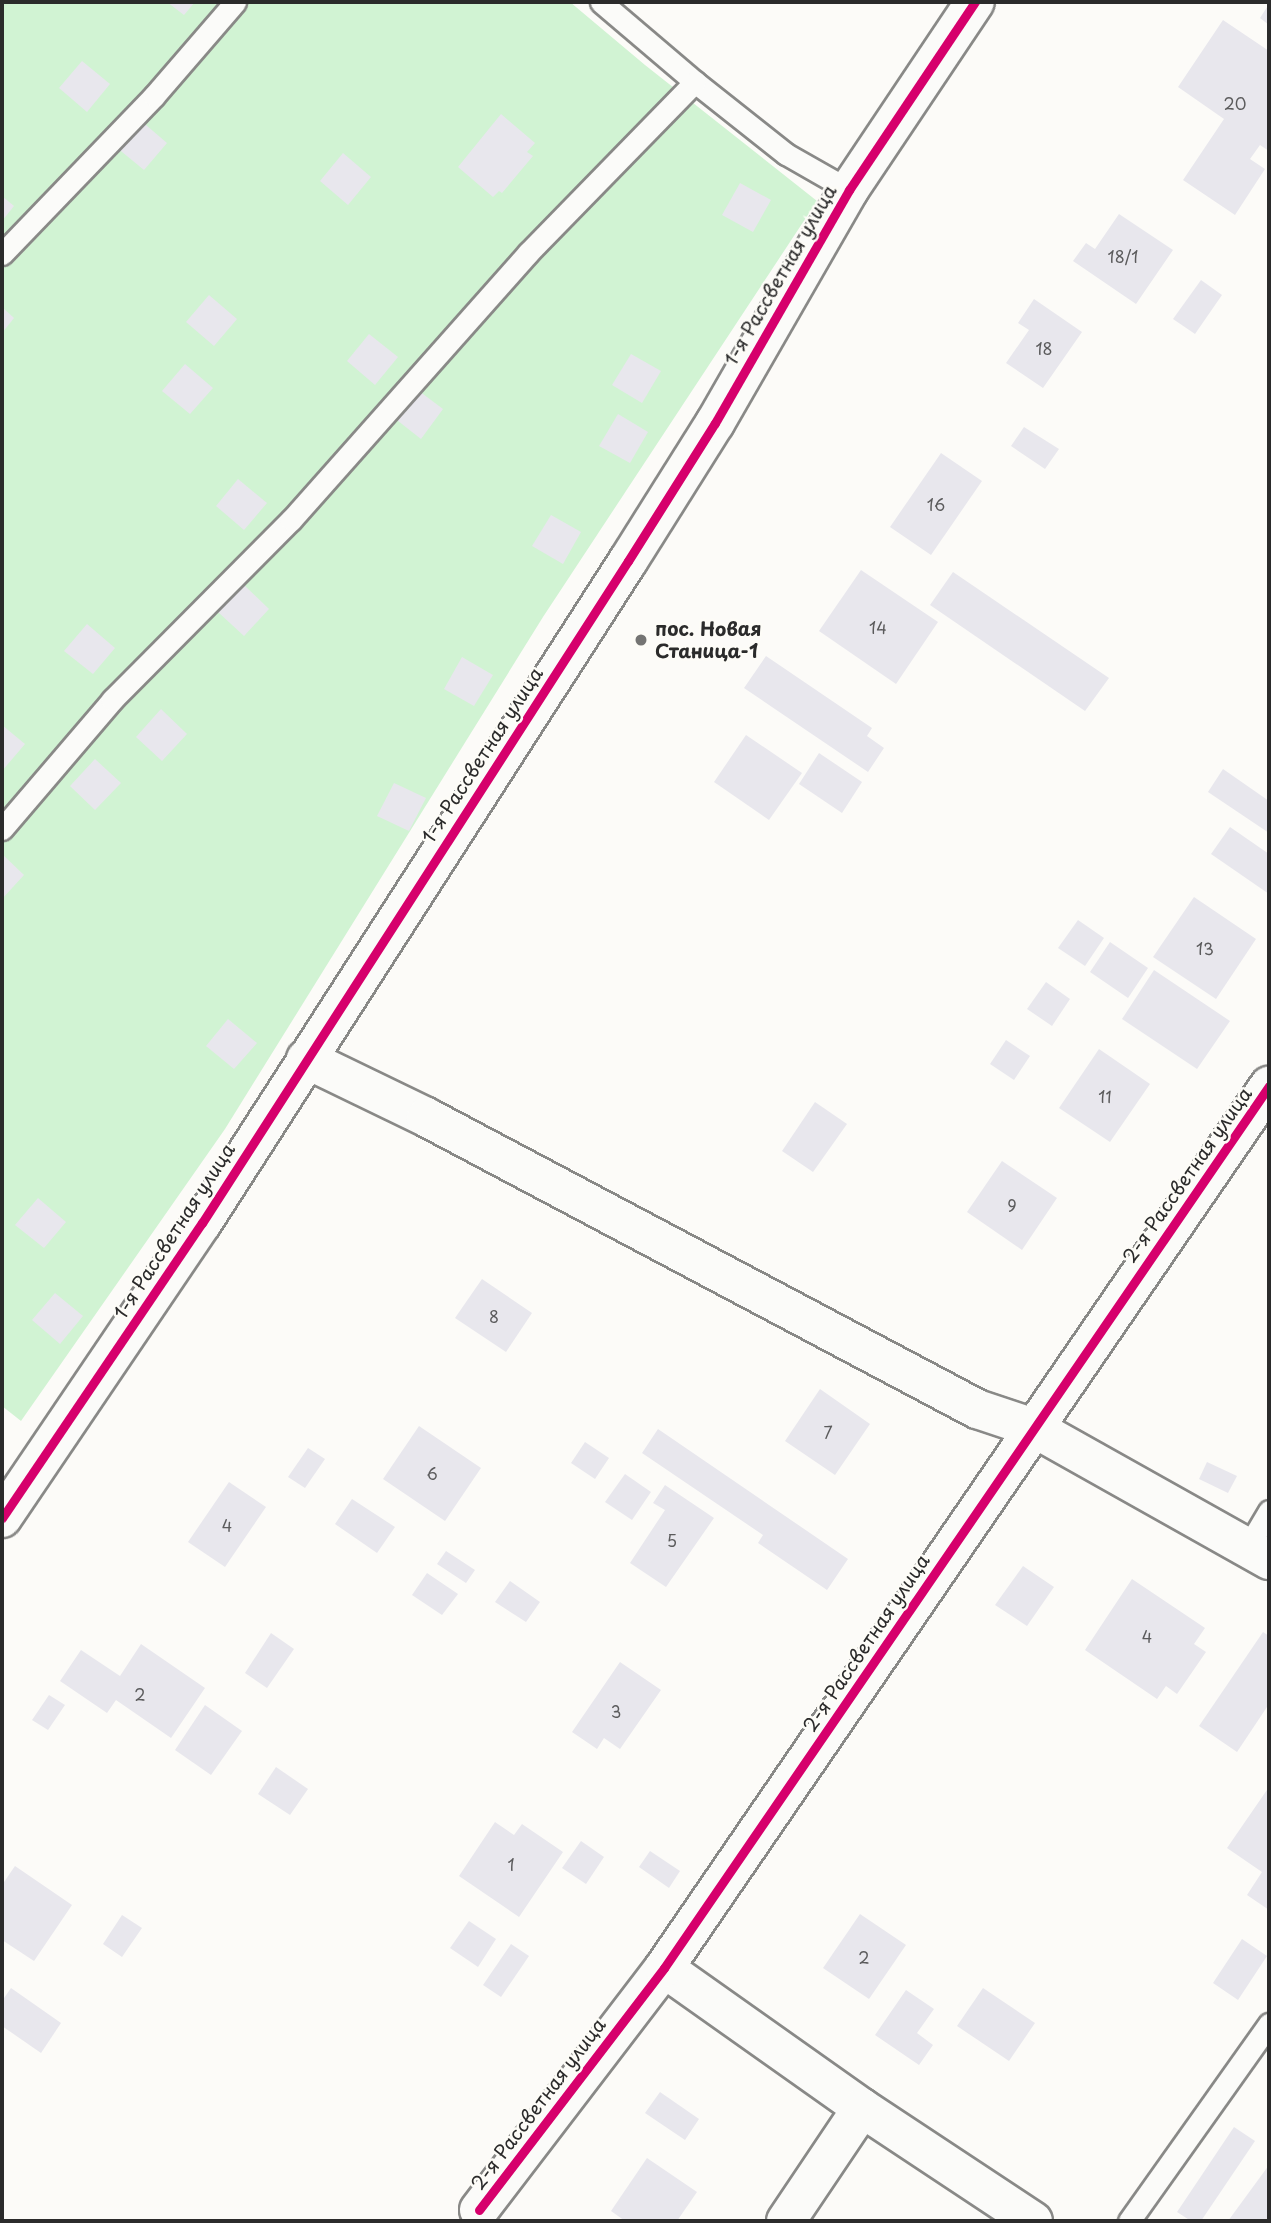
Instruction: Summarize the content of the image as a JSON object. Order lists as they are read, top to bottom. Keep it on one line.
{"streets":{"street":["1-я Рассветная улица","2-я Рассветная улица"]},"places":["пос. Новая Станица-1"],"house_numbers":["20","18/1","18","16","14","13","11","9","8","7","6","4","5","4","2","3","1","2"]}
